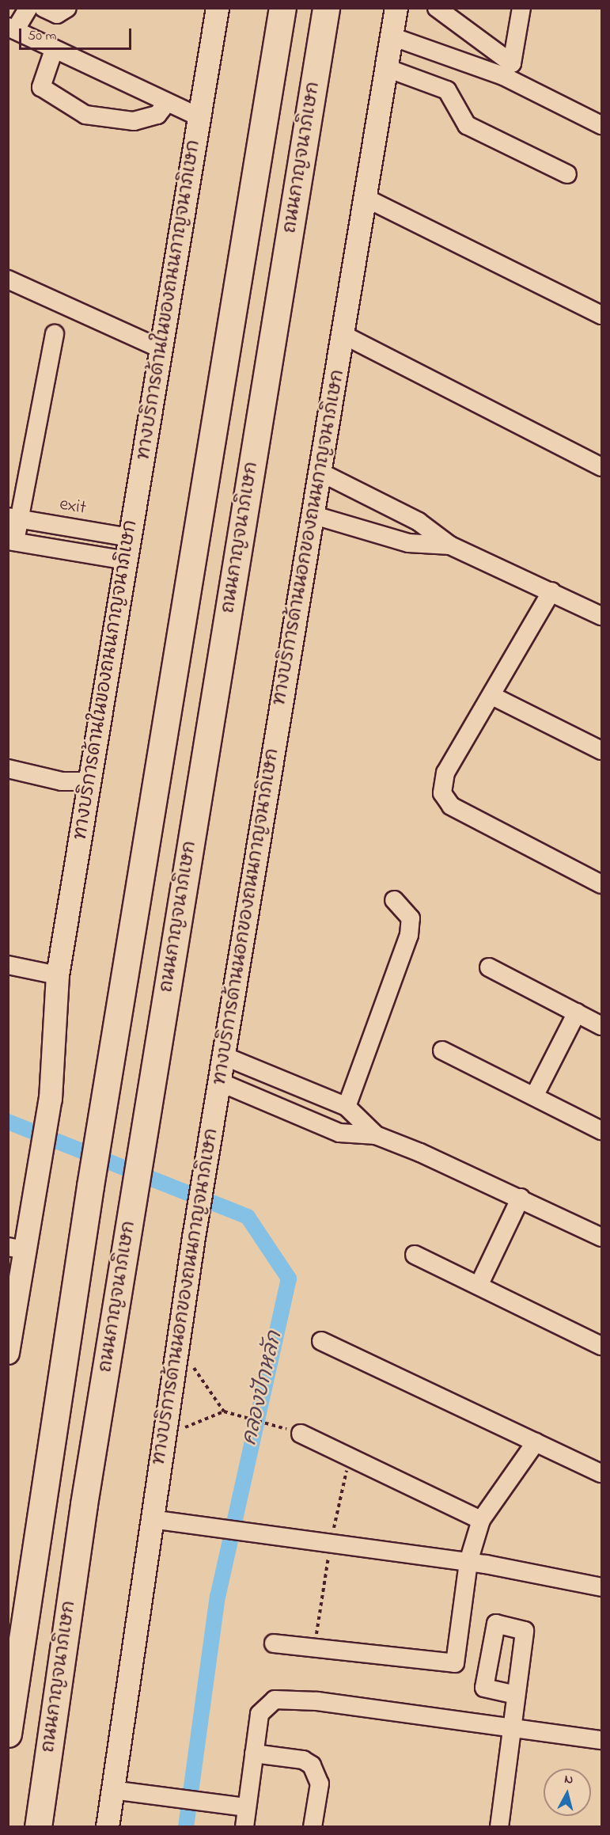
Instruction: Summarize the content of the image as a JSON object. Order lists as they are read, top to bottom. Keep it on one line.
{"streets":{"highway":["ถนนกาญจนาภิเษก"],"main road":["ทางบริการด้านในของถนนกาญจนาภิเษก","ทางบริการด้านนอกของถนนกาญจนาภิเษก"],"street":["exit"]},"crossings":[["ทางบริการด้านในของถนนกาญจนาภิเษก","exit"]],"water":["คลองปักหลัก"],"scale_bar":"50 m","north":"top"}
